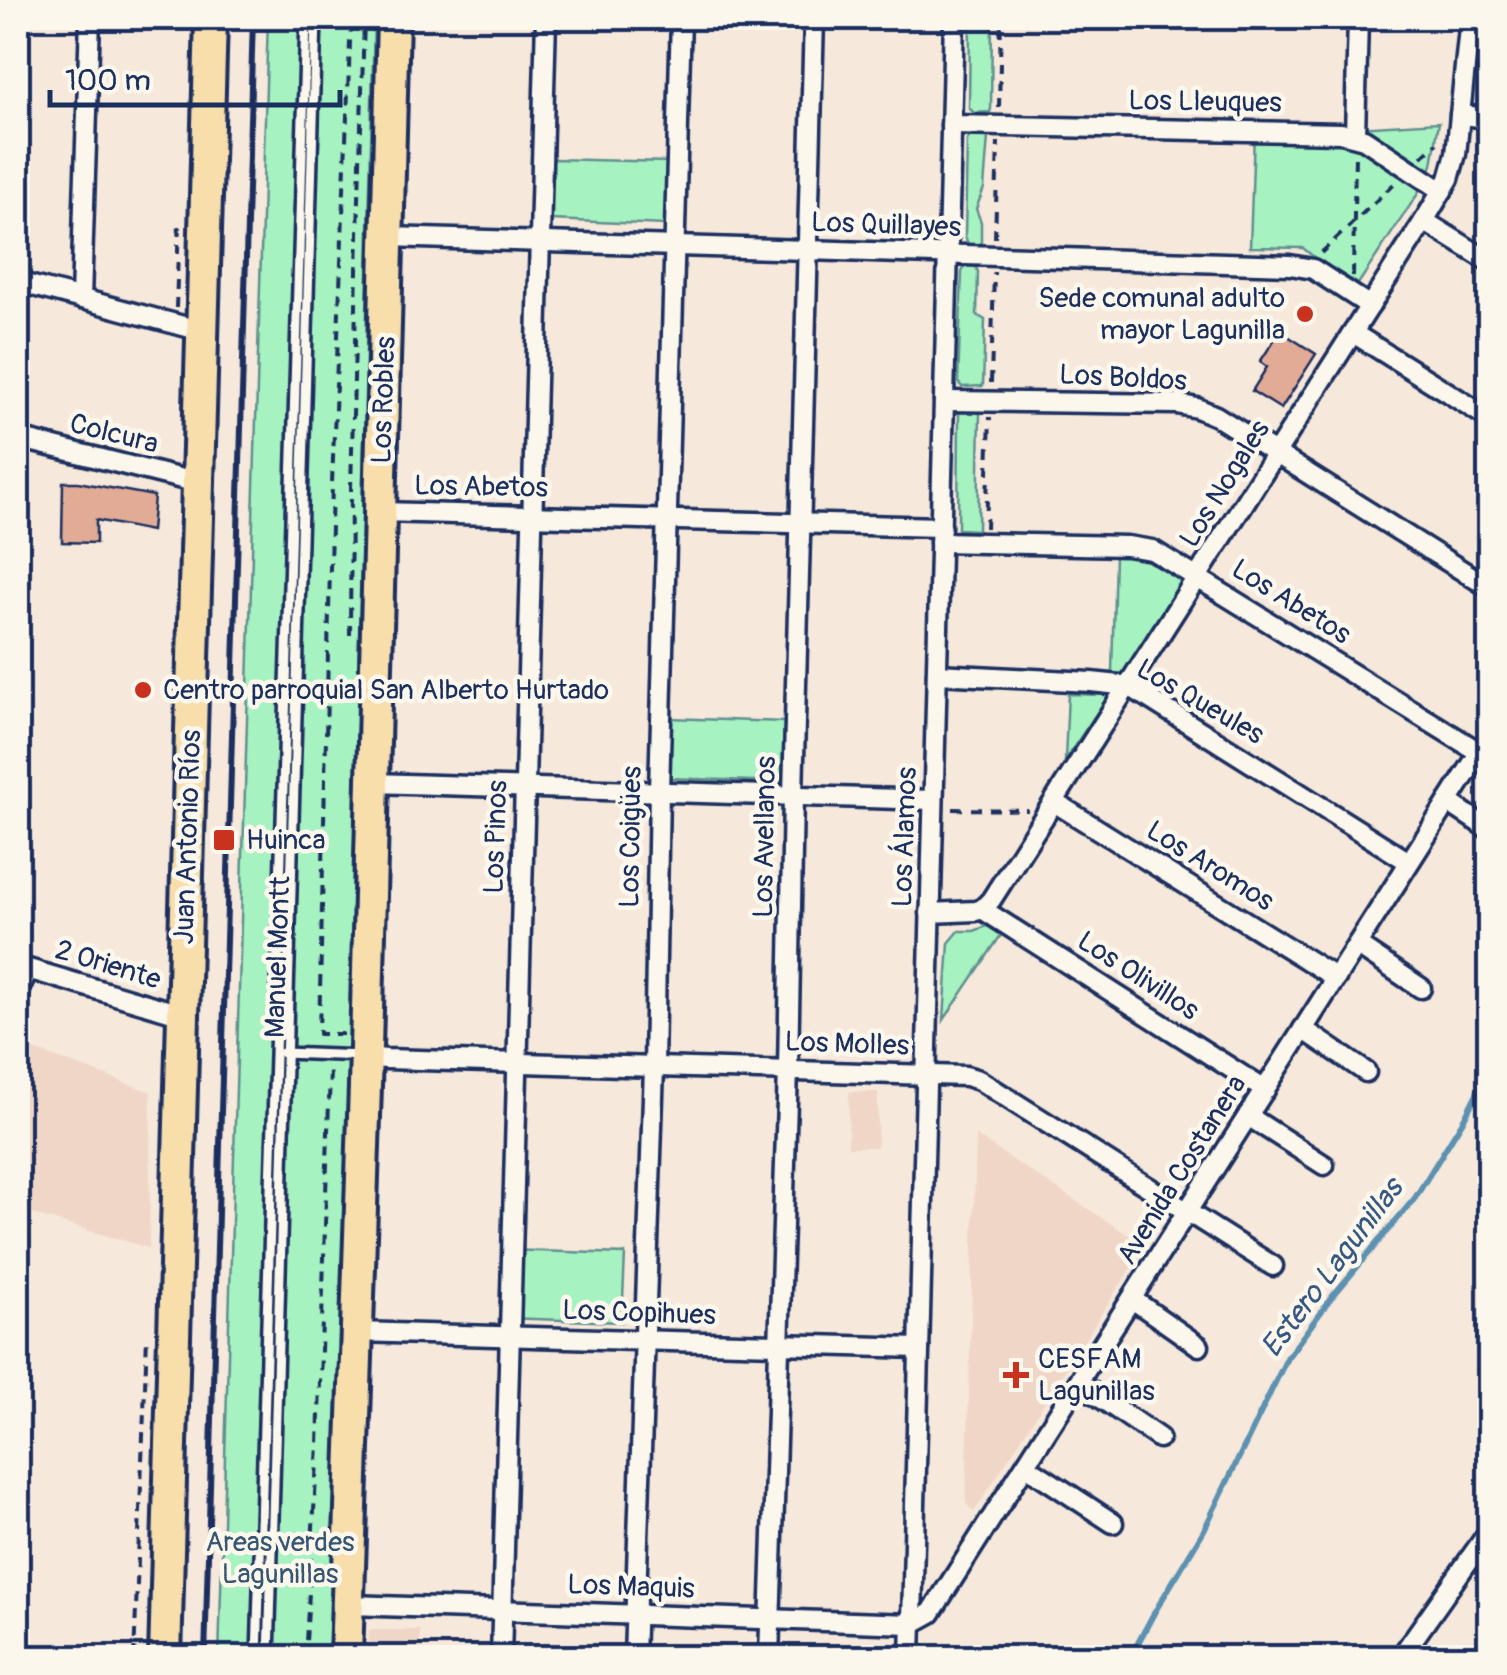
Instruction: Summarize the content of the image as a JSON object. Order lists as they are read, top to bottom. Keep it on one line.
{"streets":{"main road":["Los Robles","Juan Antonio Ríos"],"street":["Los Lleuques","Los Quillayes","Los Boldos","Colcura","Los Nogales","Los Abetos","Los Queules","Los Pinos","Los Coigües","Los Avellanos","Los Álamos","Los Aromos","2 Oriente","Los Olivillos","Los Molles","Avenida Costanera","Los Copihues","Los Maquis"],"lane":["Manuel Montt"]},"crossings":[["Los Lleuques","Los Nogales"],["Los Lleuques","Los Álamos"],["Los Quillayes","Los Robles"],["Los Quillayes","Los Nogales"],["Los Quillayes","Los Pinos"],["Los Quillayes","Los Coigües"],["Los Quillayes","Los Avellanos"],["Los Quillayes","Los Álamos"],["Los Boldos","Los Nogales"],["Los Boldos","Los Álamos"],["Los Robles","Los Abetos"],["Colcura","Juan Antonio Ríos"],["Los Nogales","Los Abetos"],["Los Nogales","Los Queules"],["Los Nogales","Los Aromos"],["Los Nogales","Los Olivillos"],["Los Abetos","Los Pinos"],["Los Abetos","Los Coigües"],["Los Abetos","Los Avellanos"],["Los Abetos","Los Álamos"],["Los Abetos","Avenida Costanera"],["Los Queules","Los Álamos"],["Los Queules","Avenida Costanera"],["Juan Antonio Ríos","2 Oriente"],["Los Pinos","Los Molles"],["Los Pinos","Los Copihues"],["Los Pinos","Los Maquis"],["Los Coigües","Los Molles"],["Los Coigües","Los Copihues"],["Los Coigües","Los Maquis"],["Los Avellanos","Los Molles"],["Los Avellanos","Los Copihues"],["Los Avellanos","Los Maquis"],["Los Álamos","Los Molles"],["Los Álamos","Avenida Costanera"],["Los Álamos","Los Copihues"],["Los Álamos","Los Maquis"],["Los Aromos","Avenida Costanera"],["Los Olivillos","Avenida Costanera"],["Los Molles","Avenida Costanera"],["Avenida Costanera","Los Maquis"]],"water":["Estero Lagunillas"],"parks":["Areas verdes Lagunillas"],"places":{"other":["Sede comunal adulto mayor Lagunilla","Centro parroquial San Alberto Hurtado"],"transit":["Huinca"],"health":["CESFAM Lagunillas"]},"scale_bar":"100 m"}
